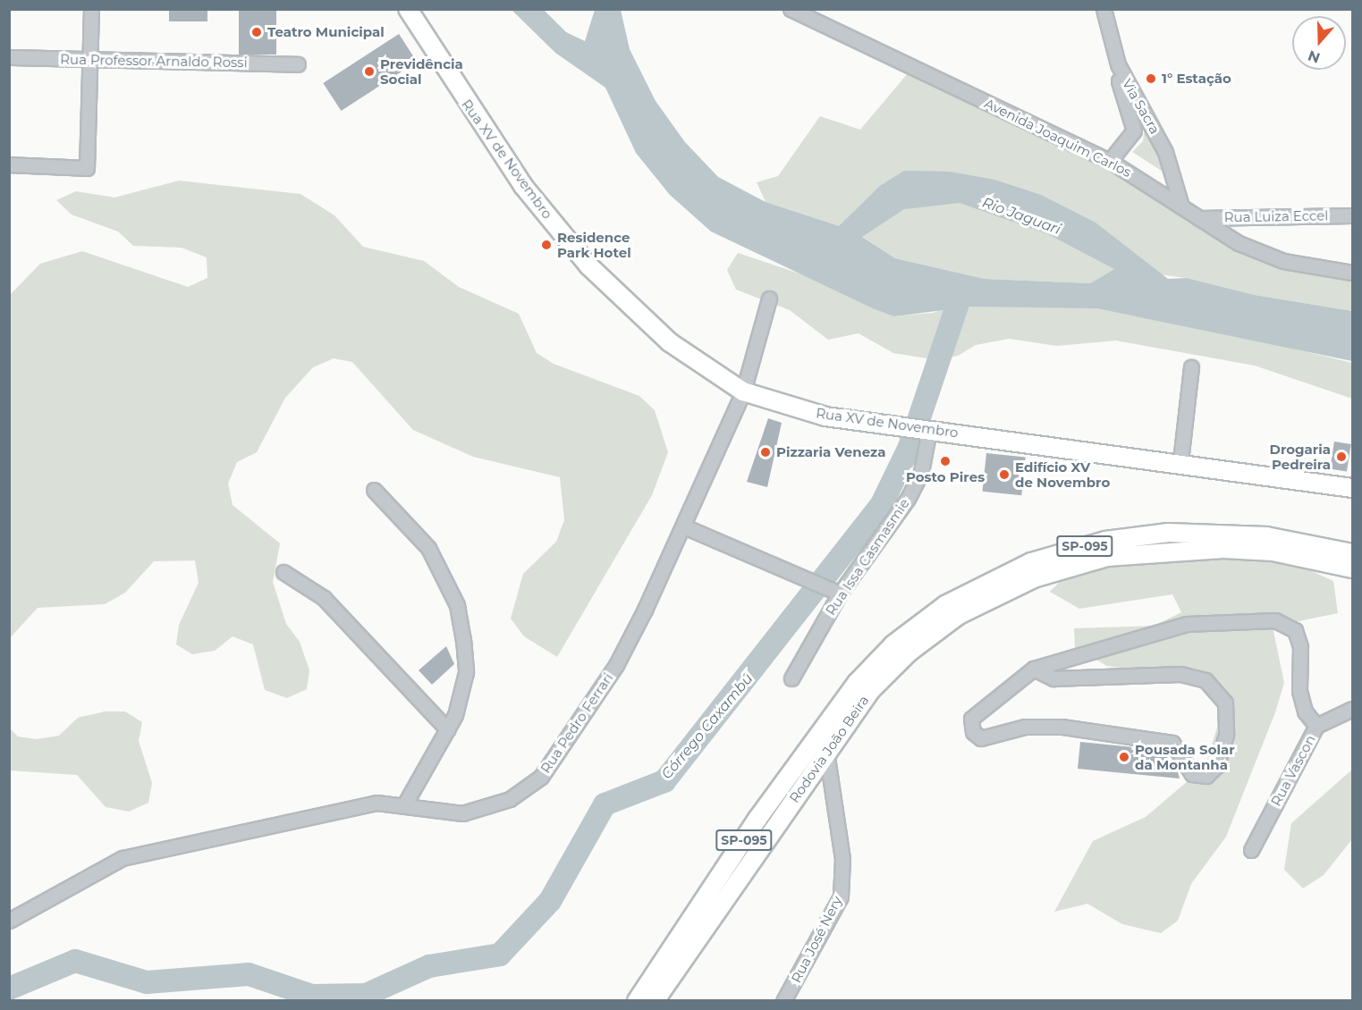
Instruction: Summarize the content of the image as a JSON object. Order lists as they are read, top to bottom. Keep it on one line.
{"streets":{"main road":["Rua XV de Novembro","SP-095","Rodovia João Beira"],"street":["Rua Professor Arnaldo Rossi","Via Sacra","Avenida Joaquim Carlos","Rua Luiza Eccel","Rua Issa Casmasmie","Rua Pedro Ferrari","Rua Vascon","Rua José Nery"]},"crossings":[["Via Sacra","Avenida Joaquim Carlos"],["Avenida Joaquim Carlos","Rua Luiza Eccel"],["Rua XV de Novembro","Rua Issa Casmasmie"],["Rua XV de Novembro","Rua Pedro Ferrari"],["Rodovia João Beira","Rua José Nery"]],"water":["Rio Jaguari","Córrego Caxambú"],"places":["Teatro Municipal","Previdência Social","1° Estação","Residence Park Hotel","Pizzaria Veneza","Drogaria Pedreira","Posto Pires","Edifício XV de Novembro","Pousada Solar da Montanha"],"north":"bottom"}
